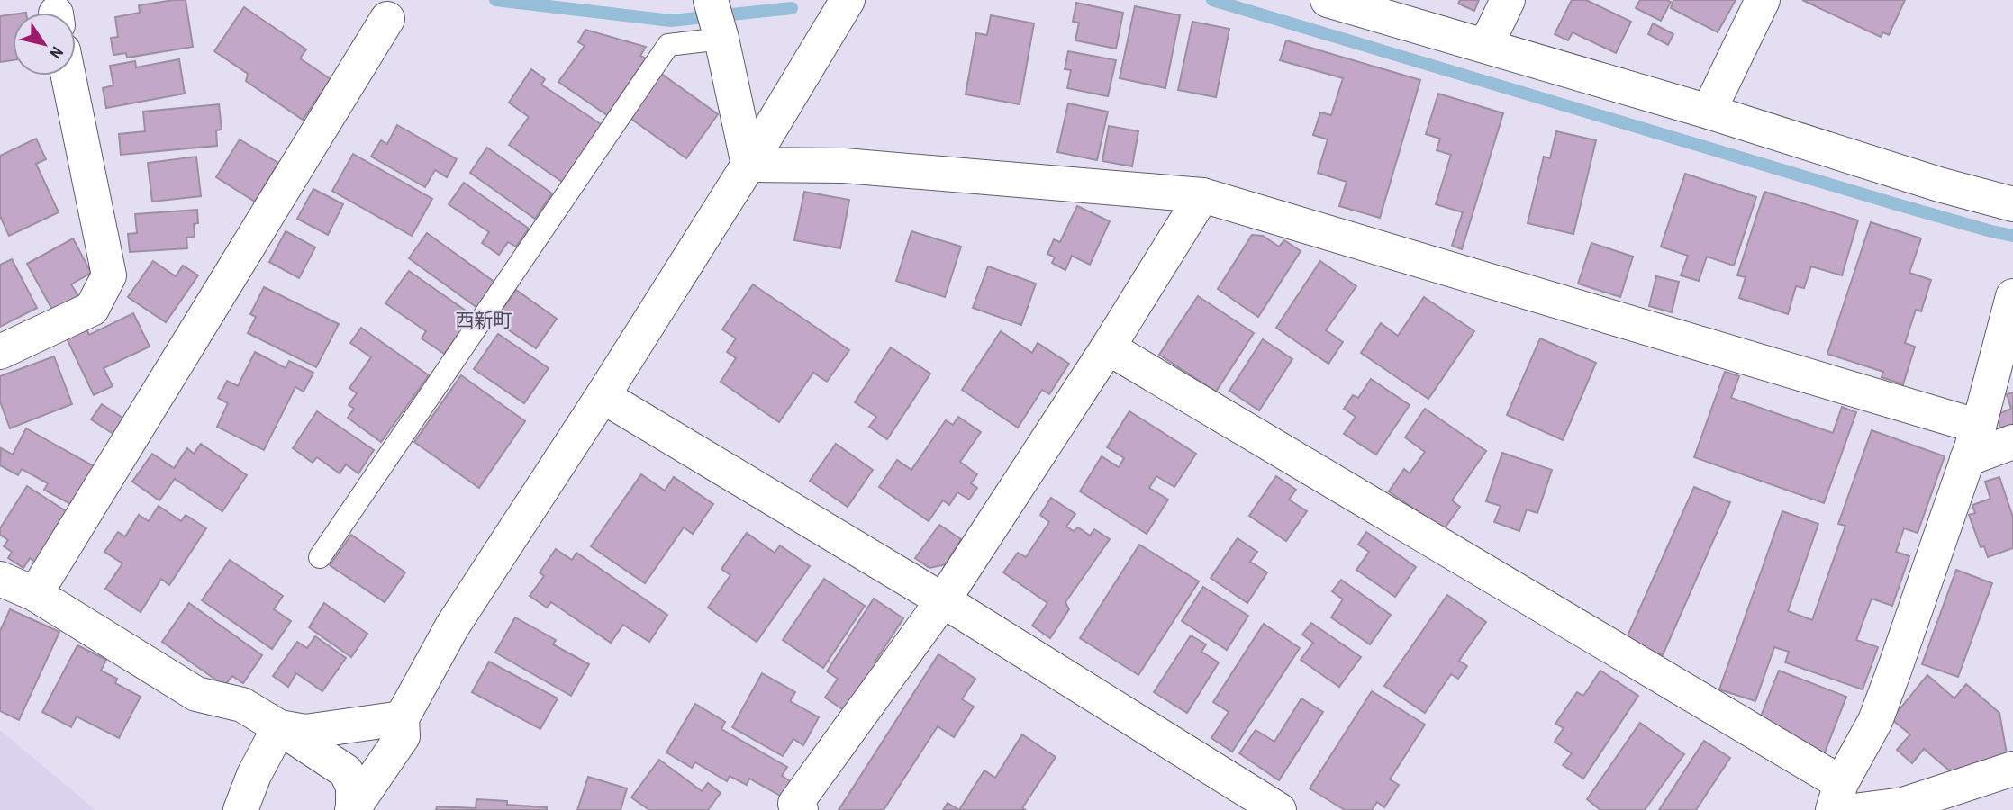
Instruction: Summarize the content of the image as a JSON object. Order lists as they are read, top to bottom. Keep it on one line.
{"districts":["西新町"],"north":"bottom right"}
